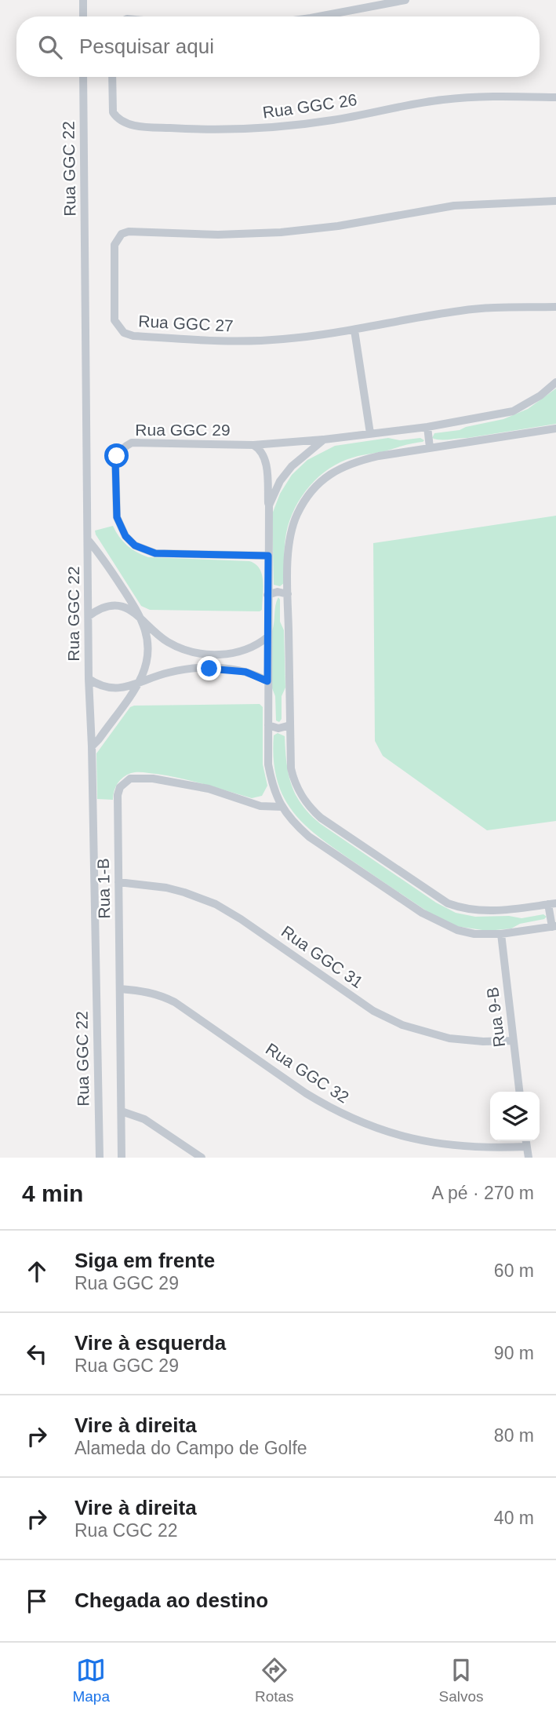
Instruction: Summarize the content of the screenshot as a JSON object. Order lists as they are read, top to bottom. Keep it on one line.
{"streets":{"street":["Rua GGC 26","Rua GGC 22","Rua GGC 27","Rua GGC 29","Rua 1-B","Rua GGC 31","Rua 9-B","Rua GGC 32"]},"crossings":[["Rua GGC 29","Rua 1-B"],["Rua GGC 29","Rua 9-B"],["Rua 1-B","Rua GGC 31"],["Rua 1-B","Rua GGC 32"],["Rua GGC 31","Rua 9-B"]],"page":{"search":"Pesquisar aqui","heading":["4 min","A pé · 270 m"],"list":[["Siga em frente","Rua GGC 29","60 m"],["Vire à esquerda","Rua GGC 29","90 m"],["Vire à direita","Alameda do Campo de Golfe","80 m"],["Vire à direita","Rua CGC 22","40 m"],"Chegada ao destino"],"nav":["Mapa","Rotas","Salvos"]}}
